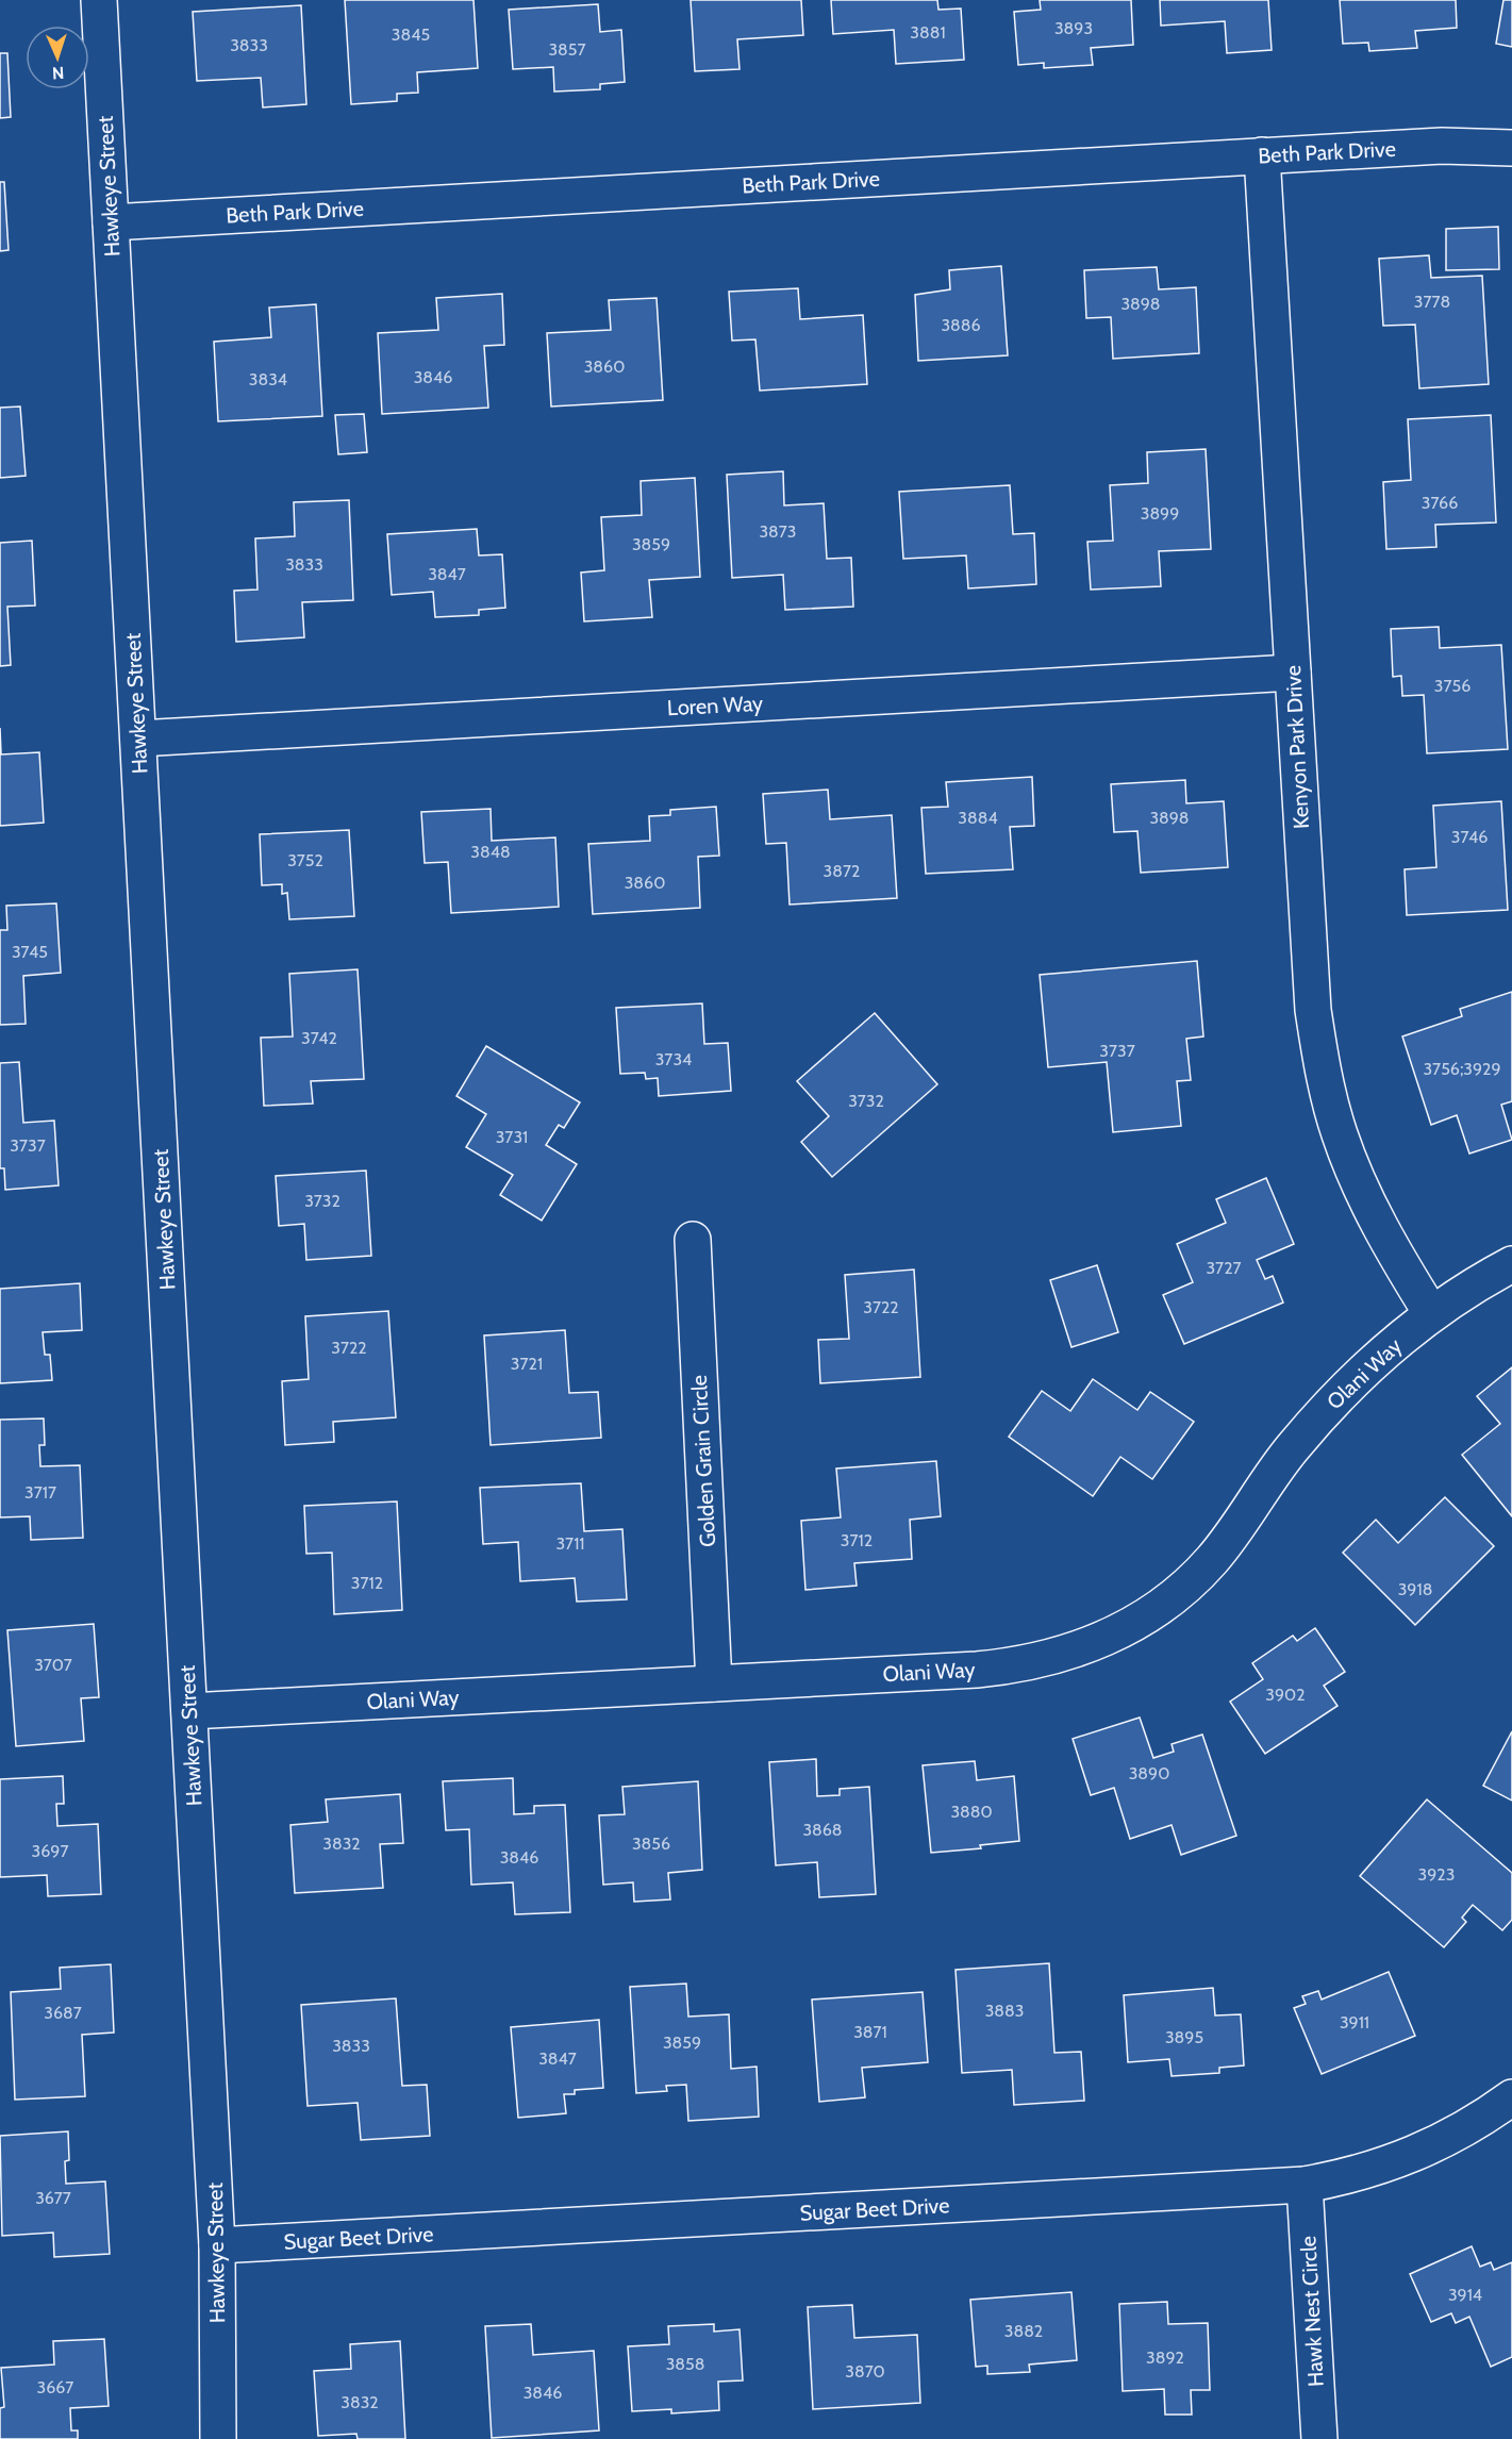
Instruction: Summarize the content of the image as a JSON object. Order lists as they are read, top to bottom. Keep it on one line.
{"streets":{"street":["Beth Park Drive","Hawkeye Street","Loren Way","Kenyon Park Drive","Olani Way","Golden Grain Circle","Sugar Beet Drive","Hawk Nest Circle"]},"crossings":[["Beth Park Drive","Hawkeye Street"],["Beth Park Drive","Kenyon Park Drive"],["Hawkeye Street","Loren Way"],["Hawkeye Street","Olani Way"],["Hawkeye Street","Sugar Beet Drive"],["Loren Way","Kenyon Park Drive"],["Kenyon Park Drive","Olani Way"],["Olani Way","Golden Grain Circle"],["Sugar Beet Drive","Hawk Nest Circle"]],"house_numbers":["3893","3881","3845","3833","3857","3778","3898","3886","3860","3846","3834","3766","3899","3873","3859","3833","3847","3756","3884","3898","3746","3848","3752","3872","3860","3745","3742","3737","3734","3756;3929","3732","3731","3737","3732","3727","3722","3722","3721","3717","3712","3711","3712","3918","3707","3902","3890","3880","3868","3832","3856","3697","3846","3923","3883","3687","3911","3871","3895","3859","3833","3847","3677","3914","3882","3892","3858","3870","3667","3846","3832"],"north":"bottom"}
